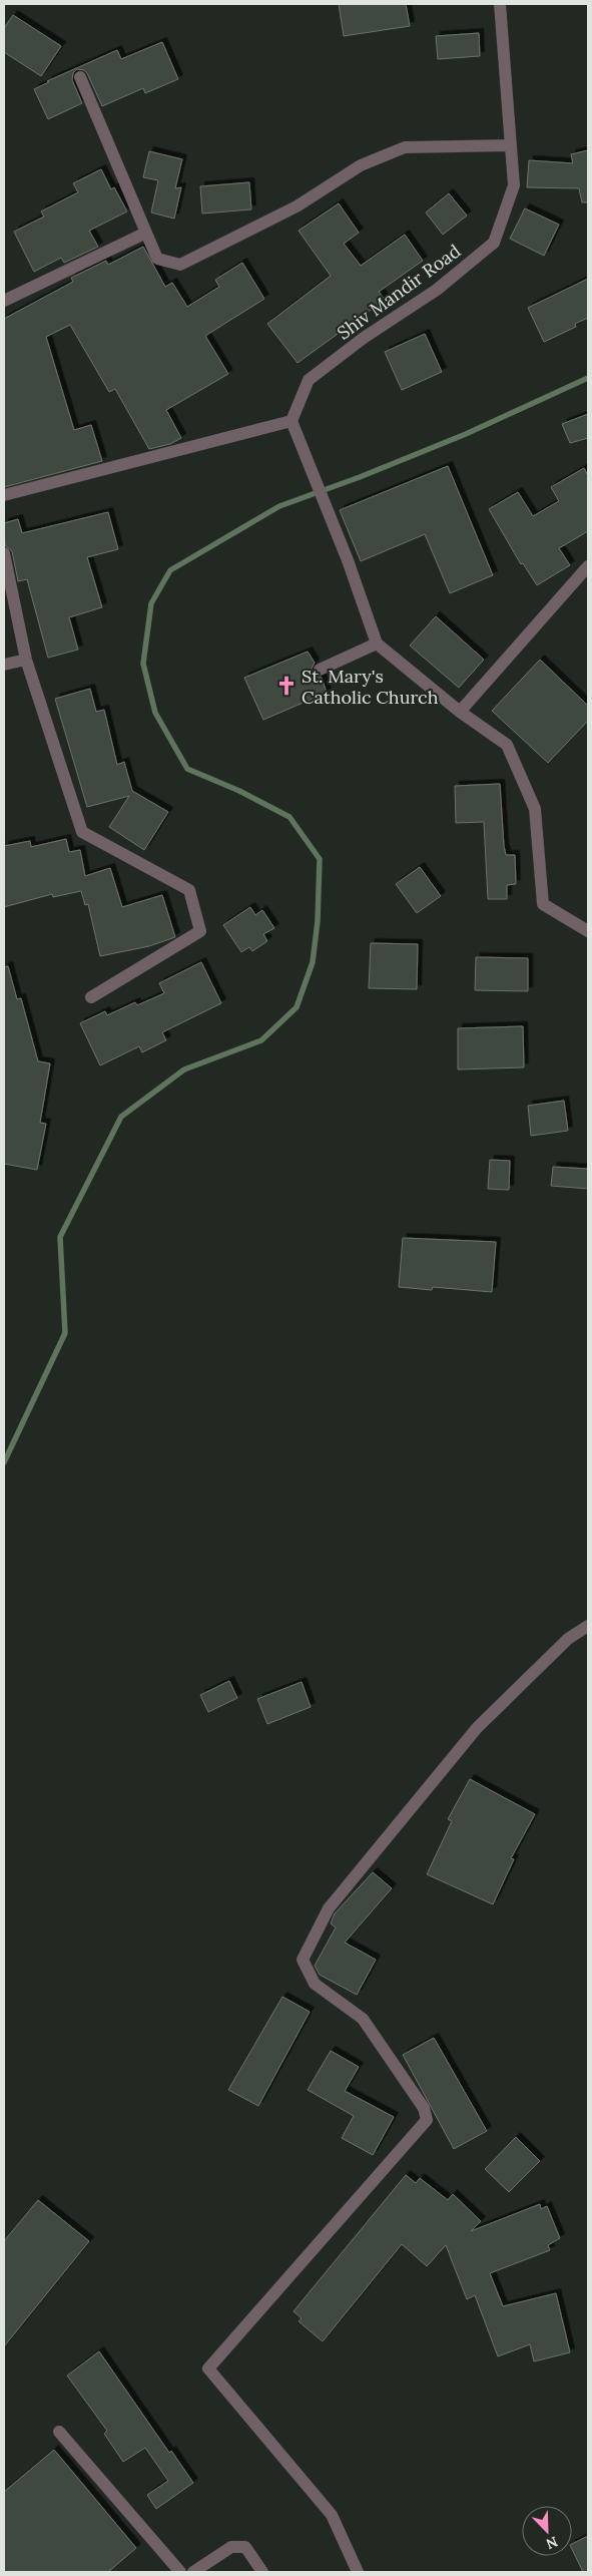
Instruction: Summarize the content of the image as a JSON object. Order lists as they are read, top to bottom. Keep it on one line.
{"streets":{"street":["Shiv Mandir Road"]},"places":{"church":["St. Mary's Catholic Church"]},"north":"bottom right"}
